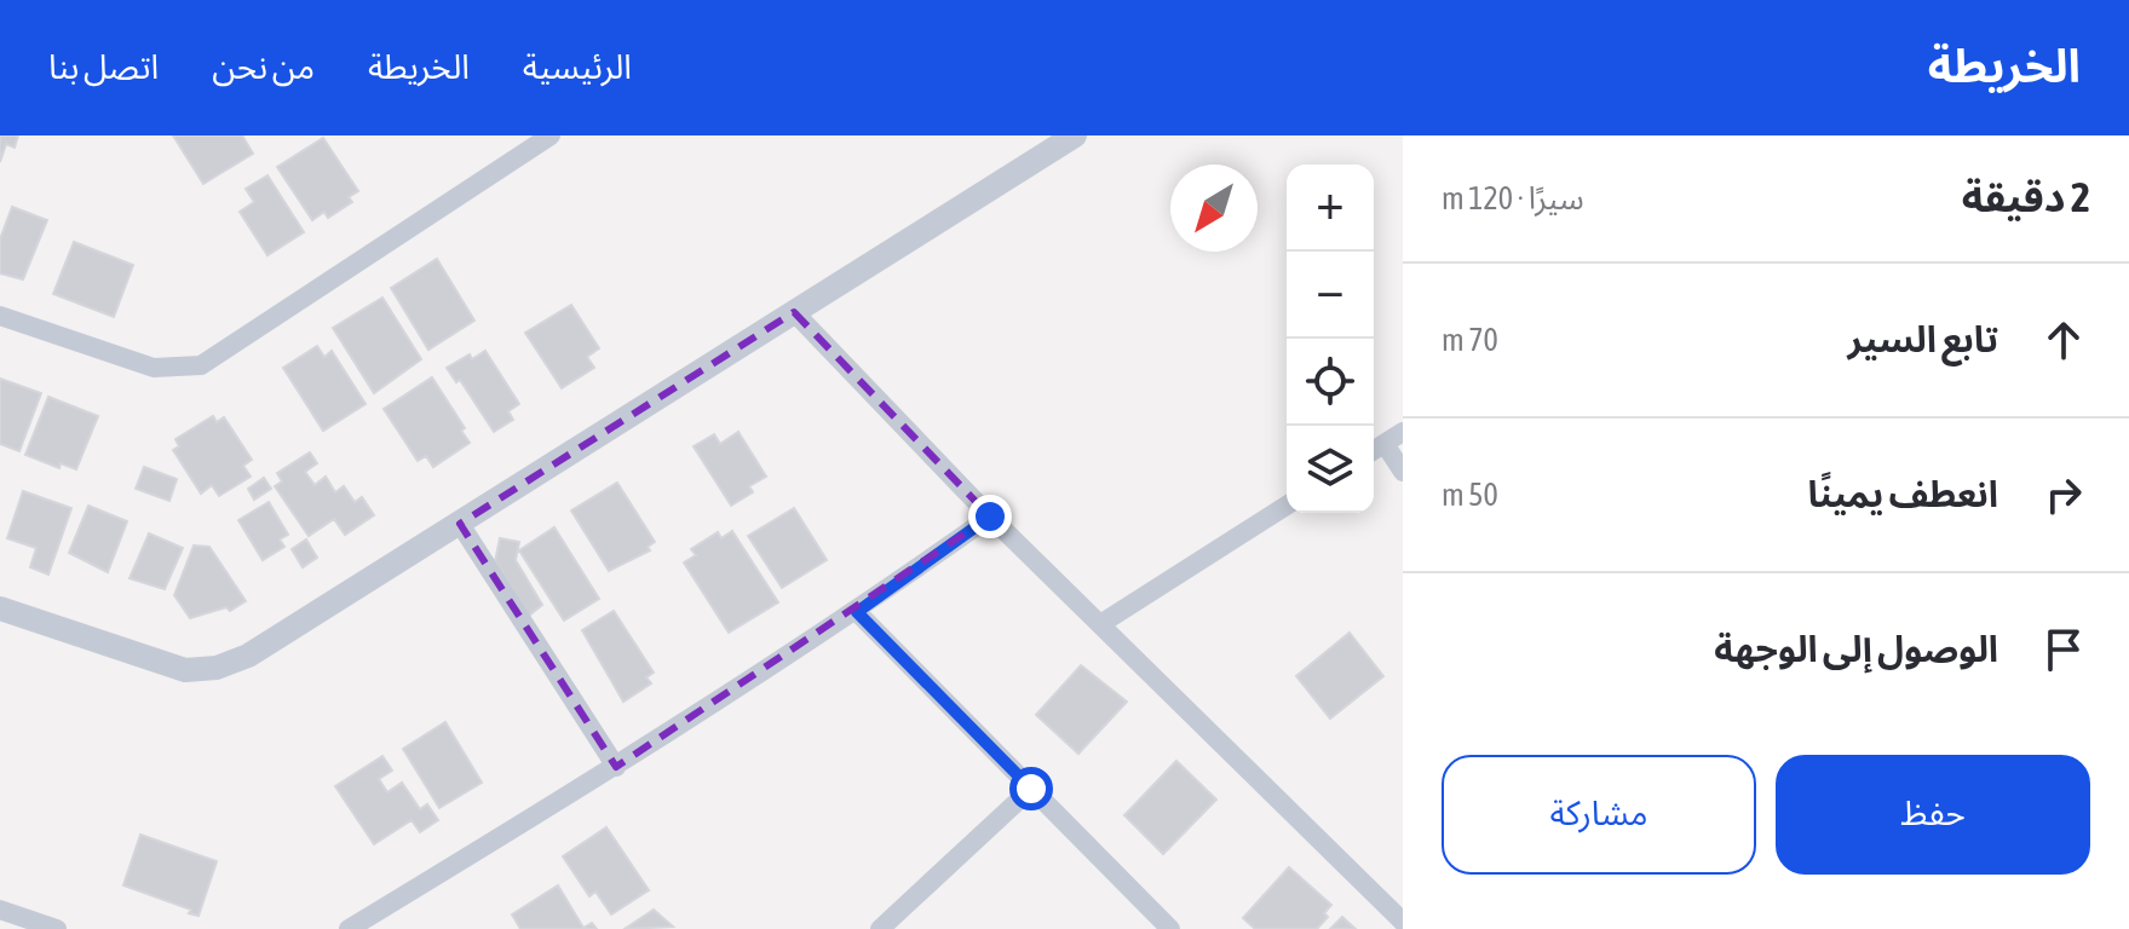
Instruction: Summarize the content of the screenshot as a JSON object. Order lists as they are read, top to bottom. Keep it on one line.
{"north":"bottom left","page":{"header":"الخريطة","nav":["الرئيسية","الخريطة","من نحن","اتصل بنا"],"heading":["2 دقيقة","سيرًا · 120 m"],"map_buttons":["+","−"],"list":[["تابع السير","70 m"],["انعطف يمينًا","50 m"],"الوصول إلى الوجهة"],"buttons":["حفظ","مشاركة"]}}
